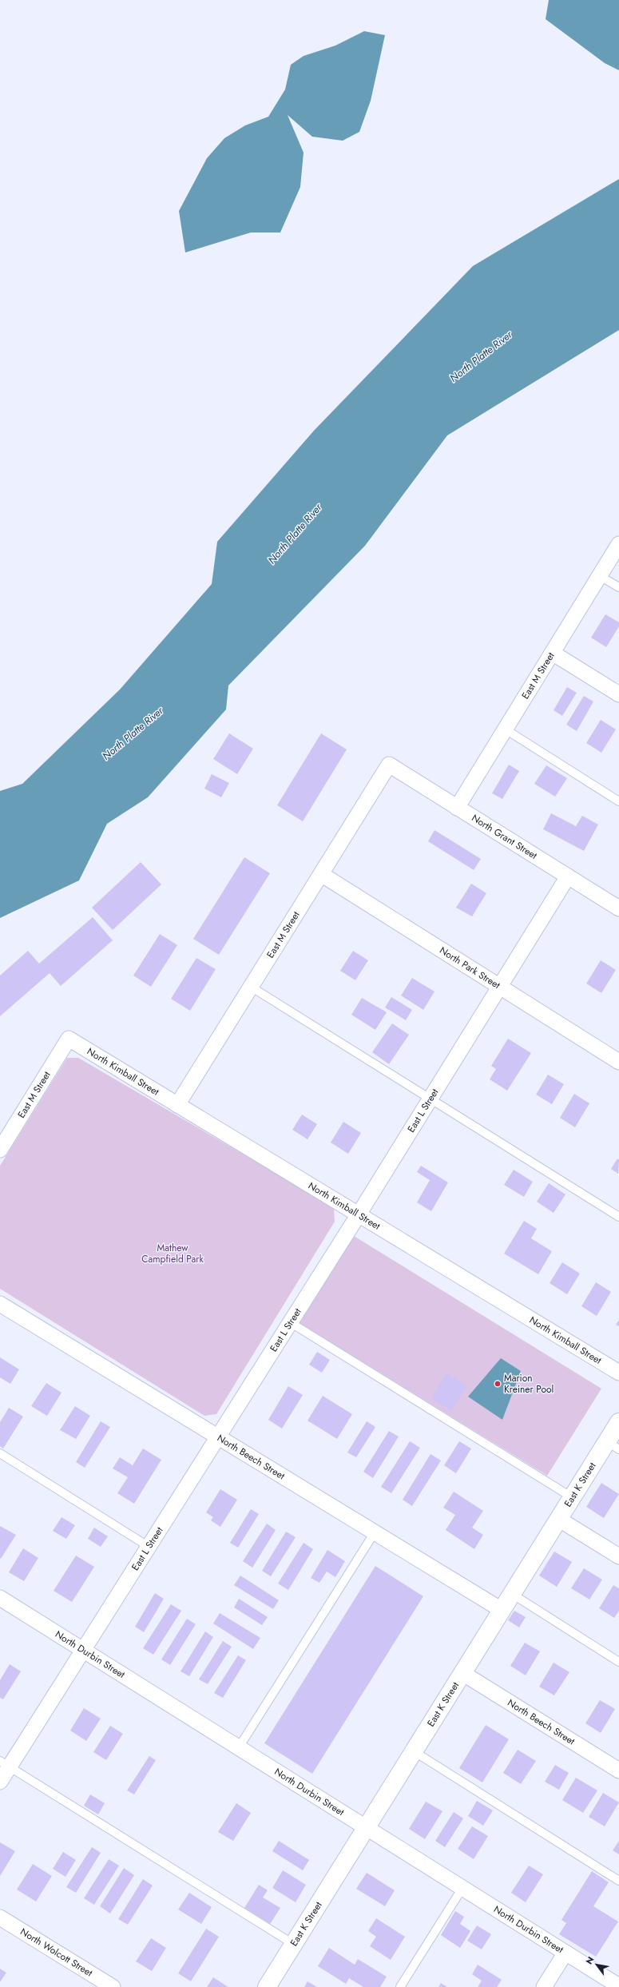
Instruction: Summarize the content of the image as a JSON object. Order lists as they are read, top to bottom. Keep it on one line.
{"streets":{"street":["East M Street","North Grant Street","North Park Street","North Kimball Street","East L Street","North Beech Street","East K Street","North Durbin Street","North Wolcott Street"]},"crossings":[["East M Street","North Grant Street"],["East M Street","North Park Street"],["East M Street","North Kimball Street"],["North Grant Street","East L Street"],["North Park Street","East L Street"],["North Kimball Street","East L Street"],["East L Street","North Beech Street"],["East L Street","North Durbin Street"],["North Beech Street","East K Street"],["East K Street","North Durbin Street"]],"water":["North Platte River"],"parks":["Mathew Campfield Park"],"places":["Marion Kreiner Pool"],"north":"top left"}
